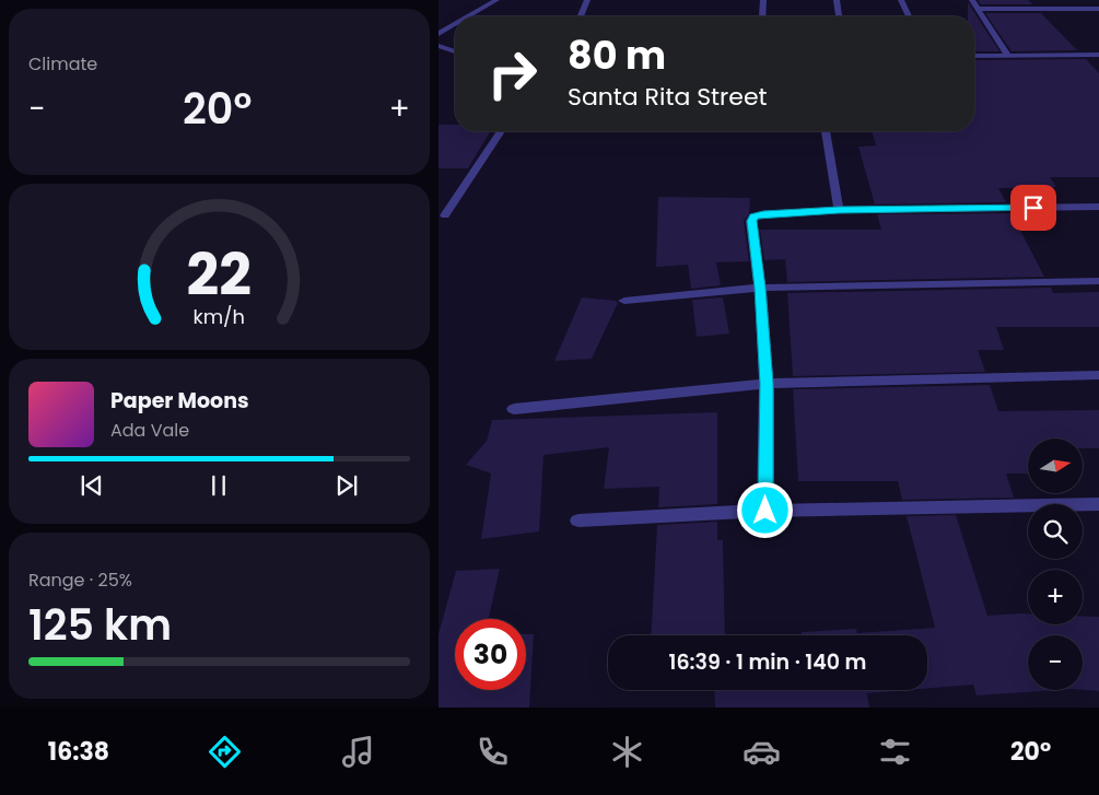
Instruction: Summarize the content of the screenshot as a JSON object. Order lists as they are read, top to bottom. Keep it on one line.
{"north":"right","page":{"tile":["Climate",["Range · 25%","125 km"]],"turn":["80 m","Santa Rita Street"],"heat":["−","20°","+"],"song":["Paper Moons","Ada Vale"],"map_buttons":["+","−"],"limit":"30","trip":"16:39 · 1 min · 140 m","tabs":["16:38","20°"],"gauge":["22","km/h"]}}
